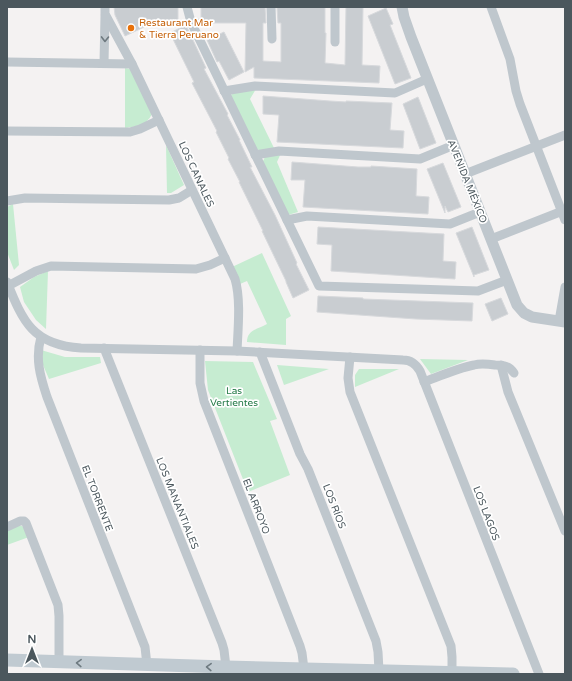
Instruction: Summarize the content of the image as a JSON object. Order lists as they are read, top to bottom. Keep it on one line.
{"streets":{"street":["LOS CANALES","AVENIDA MÉXICO","EL TORRENTE","LOS MANANTIALES","EL ARROYO","LOS RÍOS","LOS LAGOS"]},"parks":["Las Vertientes"],"places":["Restaurant Mar & Tierra Peruano"],"north":"top"}
